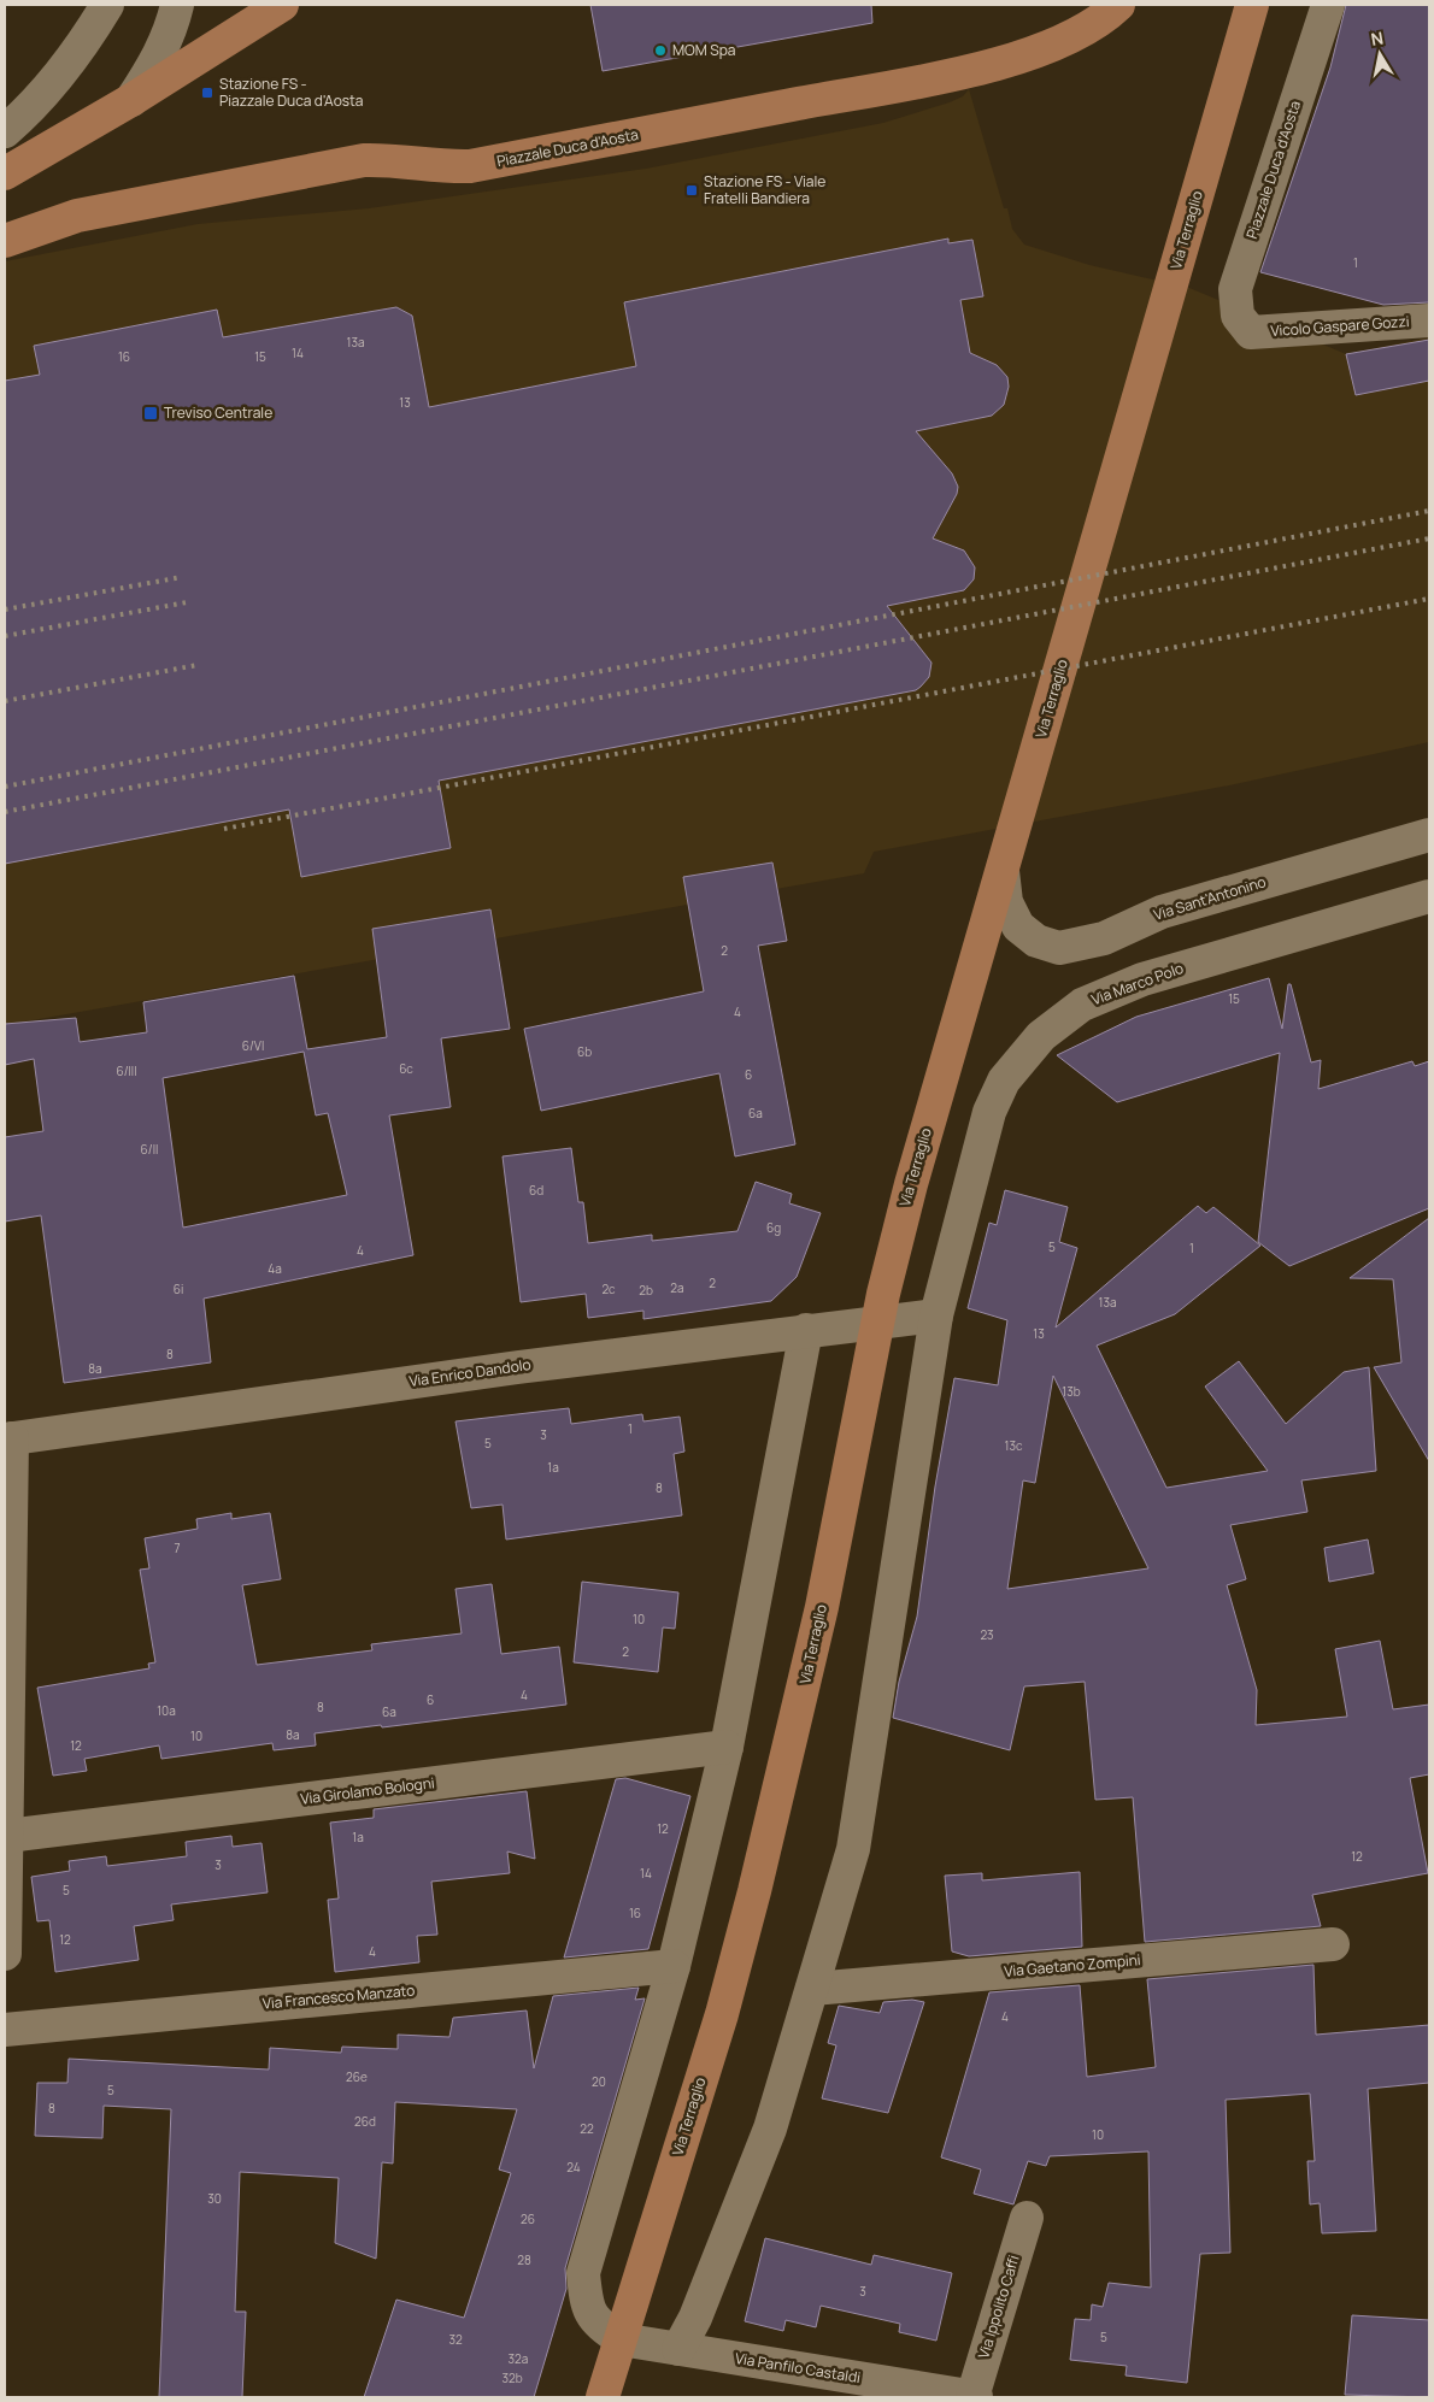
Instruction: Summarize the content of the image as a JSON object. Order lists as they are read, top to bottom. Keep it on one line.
{"streets":{"main road":["Piazzale Duca d'Aosta","Via Terraglio"],"street":["Vicolo Gaspare Gozzi","Via Sant'Antonino","Via Marco Polo","Via Enrico Dandolo","Via Girolamo Bologni","Via Gaetano Zompini","Via Francesco Manzato","Via Ippolito Caffi","Via Panfilo Castaldi"]},"crossings":[["Piazzale Duca d'Aosta","Vicolo Gaspare Gozzi"],["Via Terraglio","Via Sant'Antonino"],["Via Terraglio","Via Panfilo Castaldi"],["Via Marco Polo","Via Enrico Dandolo"],["Via Ippolito Caffi","Via Panfilo Castaldi"]],"places":{"other":["MOM Spa"],"transit":["Stazione FS - Piazzale Duca d'Aosta","Stazione FS - Viale Fratelli Bandiera","Treviso Centrale"]},"house_numbers":["1","13a","14","16","15","13","2","15","4","6/VI","6b","6c","6/III","6","6a","6/II","6d","6g","5","1","4","4a","2","2a","6i","2c","2b","13a","13","8","8a","13b","1","3","5","13c","1a","8","7","10","23","2","4","6","8","10a","6a","8a","10","12","12","1a","12","3","14","5","16","12","4","4","26e","20","5","8","26d","22","10","24","30","26","28","3","5","32","32a","32b"],"north":"top"}
